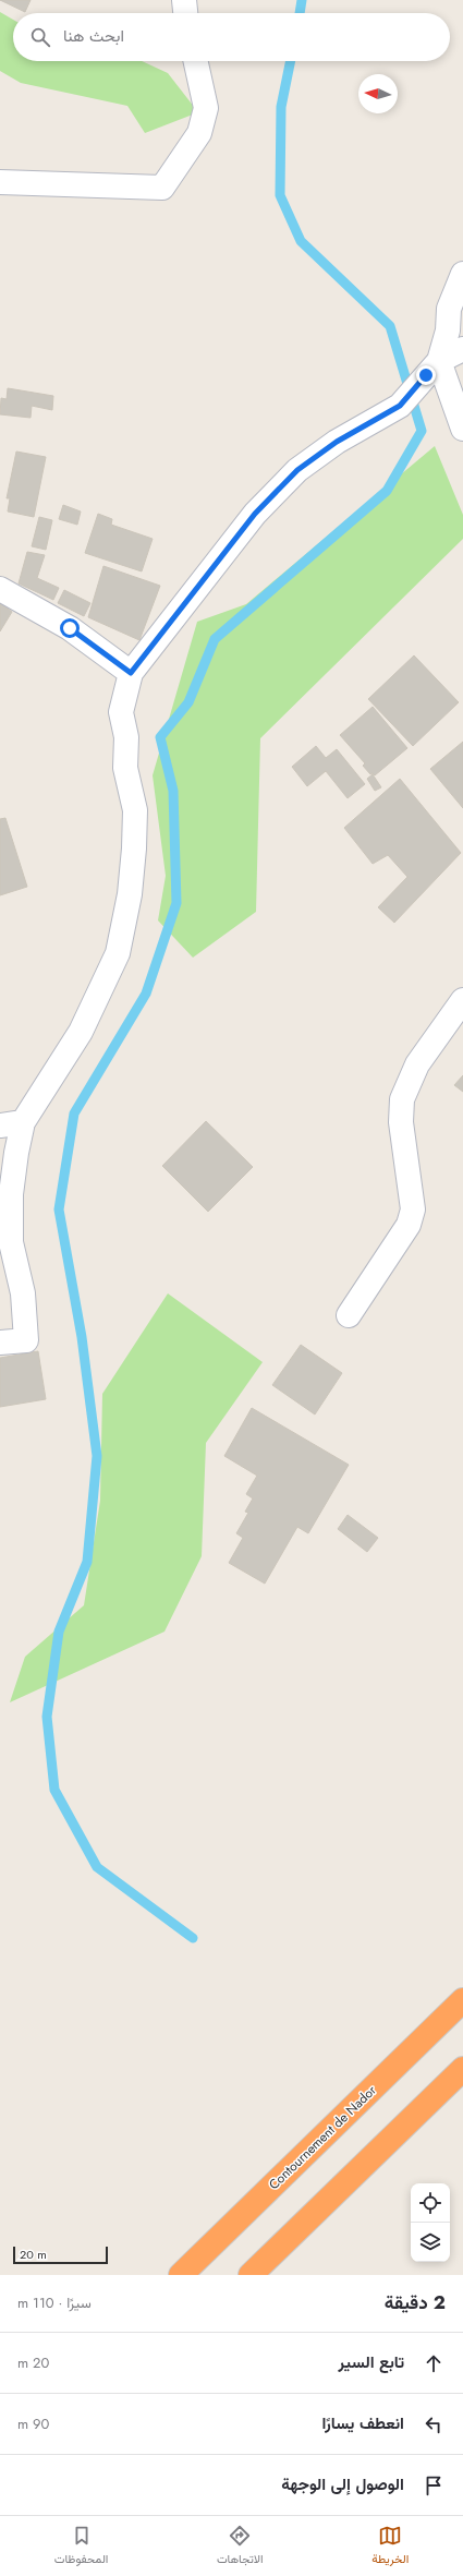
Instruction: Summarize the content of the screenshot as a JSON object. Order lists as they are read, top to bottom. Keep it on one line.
{"streets":{"highway":["Contournement de Nador"]},"scale_bar":"20 m","north":"left","page":{"search":"ابحث هنا","scale":"20 m","heading":["2 دقيقة","سيرًا · 110 m"],"list":[["تابع السير","20 m"],["انعطف يسارًا","90 m"],"الوصول إلى الوجهة"],"nav":["الخريطة","الاتجاهات","المحفوظات"]}}
